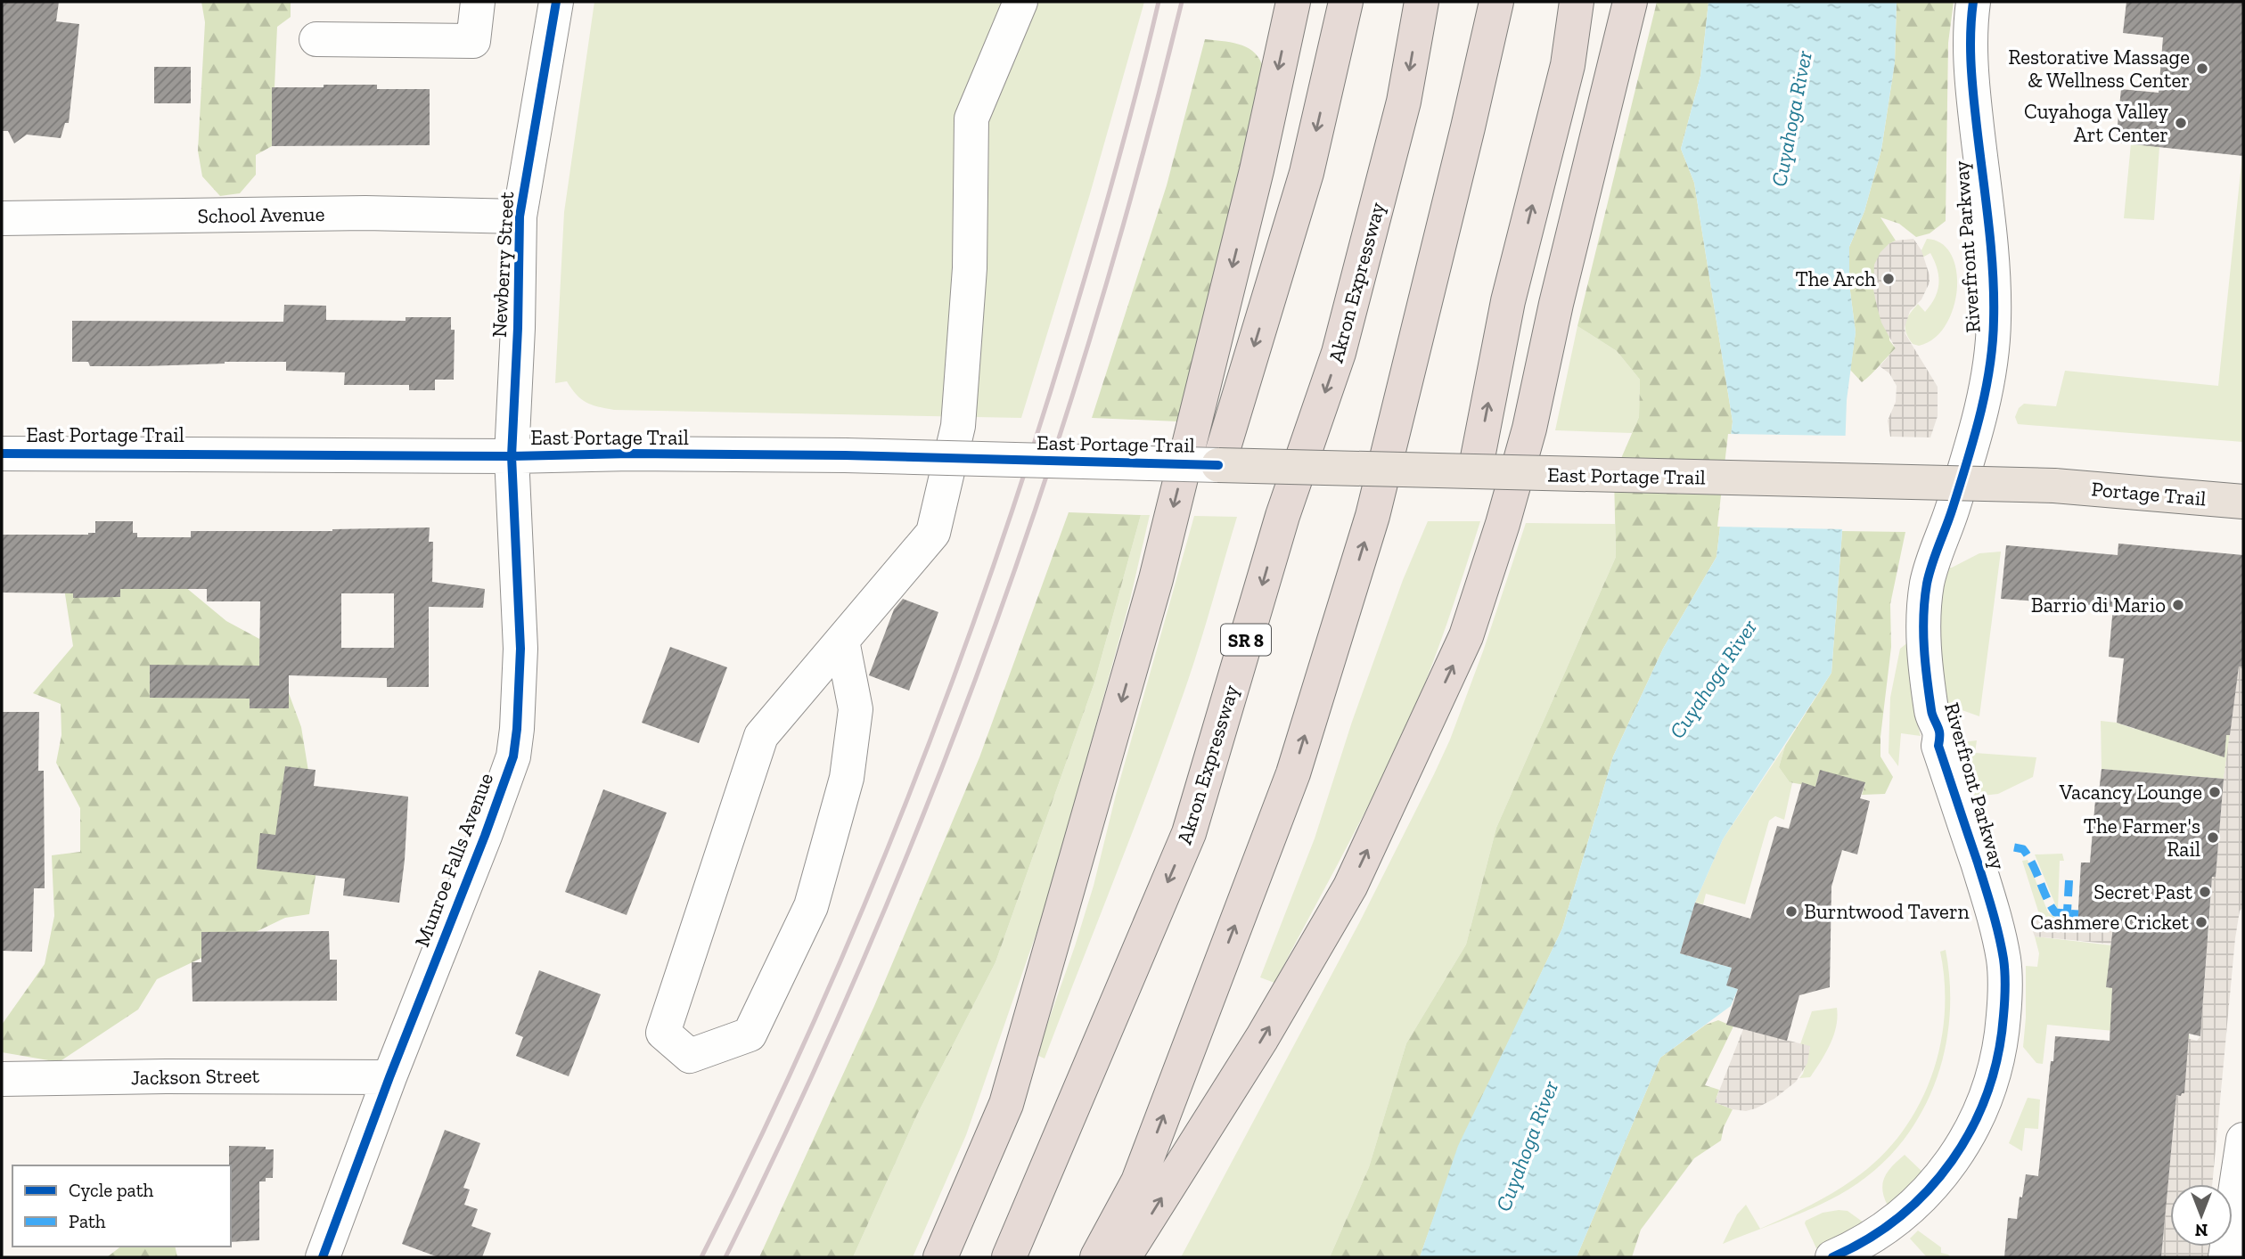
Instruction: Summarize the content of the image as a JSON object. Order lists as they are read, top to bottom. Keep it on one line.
{"streets":{"highway":["Akron Expressway","SR 8"],"main road":["East Portage Trail","Portage Trail"],"street":["School Avenue","Riverfront Parkway","Newberry Street","Munroe Falls Avenue","Jackson Street"]},"crossings":[["School Avenue","Newberry Street"],["Newberry Street","East Portage Trail"],["Newberry Street","Munroe Falls Avenue"],["East Portage Trail","Portage Trail"],["East Portage Trail","Munroe Falls Avenue"],["Munroe Falls Avenue","Jackson Street"]],"water":["Cuyahoga River"],"places":["Restorative Massage & Wellness Center","Cuyahoga Valley Art Center","The Arch","Barrio di Mario","Vacancy Lounge","The Farmer's Rail","Secret Past","Burntwood Tavern","Cashmere Cricket"],"legend":["Cycle path","Path"],"north":"bottom"}
